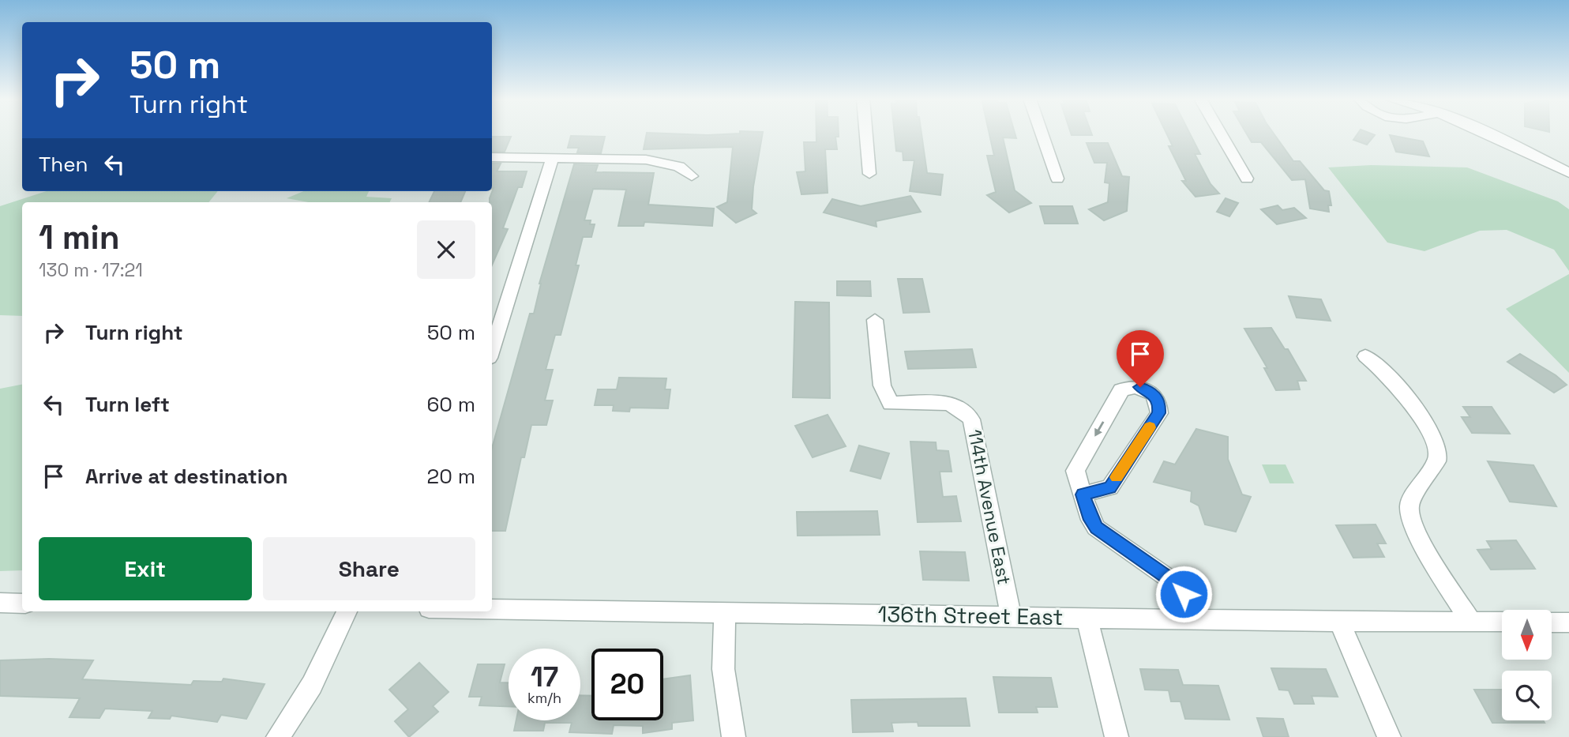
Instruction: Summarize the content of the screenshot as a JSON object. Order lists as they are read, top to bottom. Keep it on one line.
{"streets":{"street":["114th Avenue East","136th Street East"]},"crossings":[["114th Avenue East","136th Street East"]],"north":"bottom","page":{"turn":["50 m","Turn right"],"then":"Then","heading":["1 min","130 m · 17:21"],"list":[{"name":"Turn right","value":"50 m"},{"name":"Turn left","value":"60 m"},{"name":"Arrive at destination","value":"20 m"}],"buttons":["Exit","Share"],"speed":"17 km/h","limit":"20"}}
